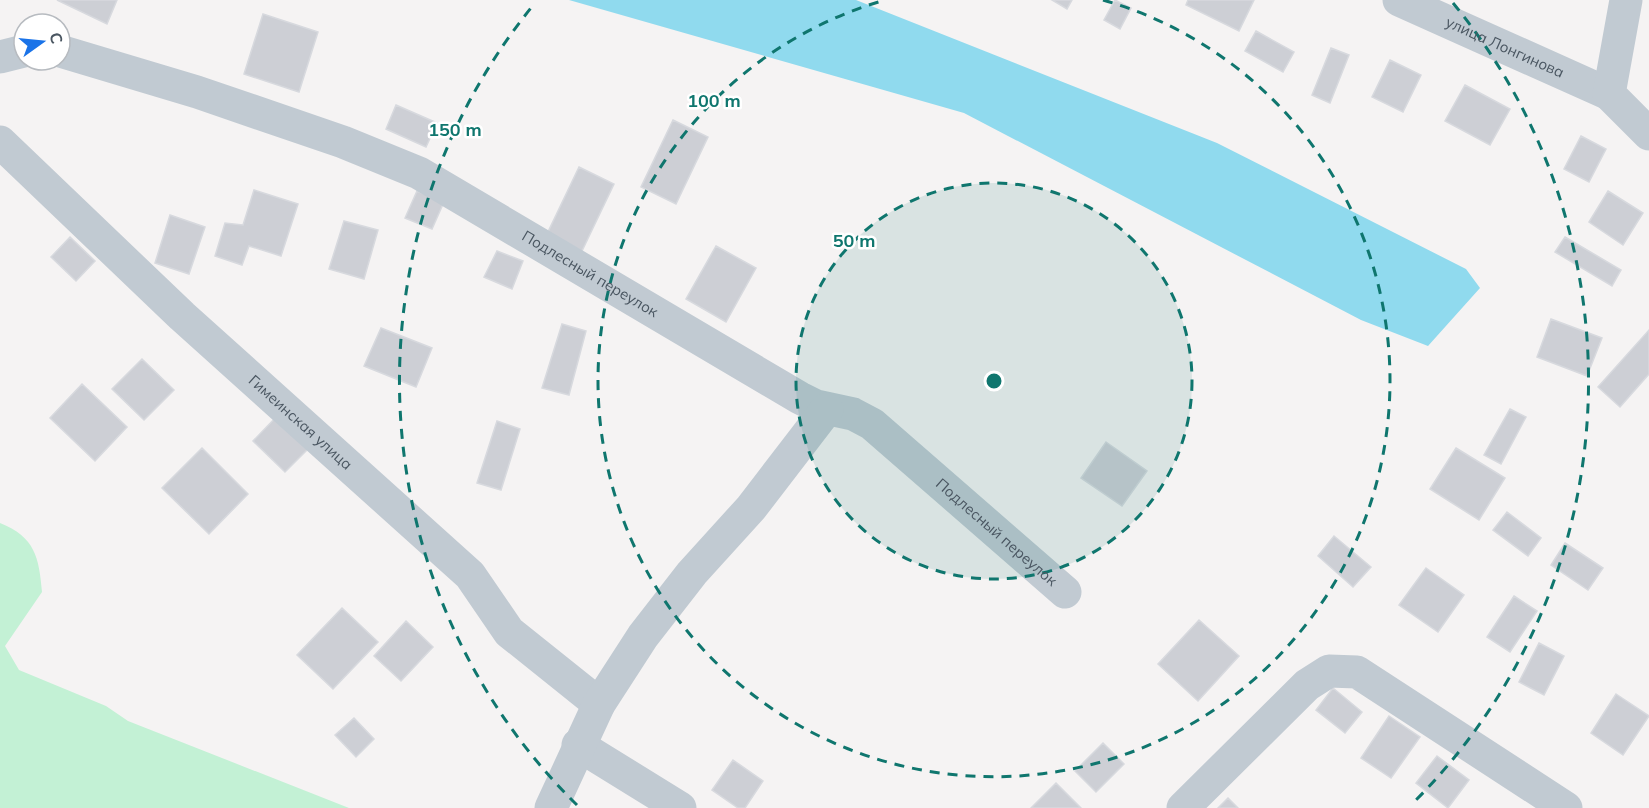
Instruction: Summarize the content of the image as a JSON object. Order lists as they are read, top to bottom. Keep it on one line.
{"streets":{"street":["улица Лонгинова","Подлесный переулок","Гимеинская улица"]},"north":"right","rings":["100 m","150 m","50 m"]}
